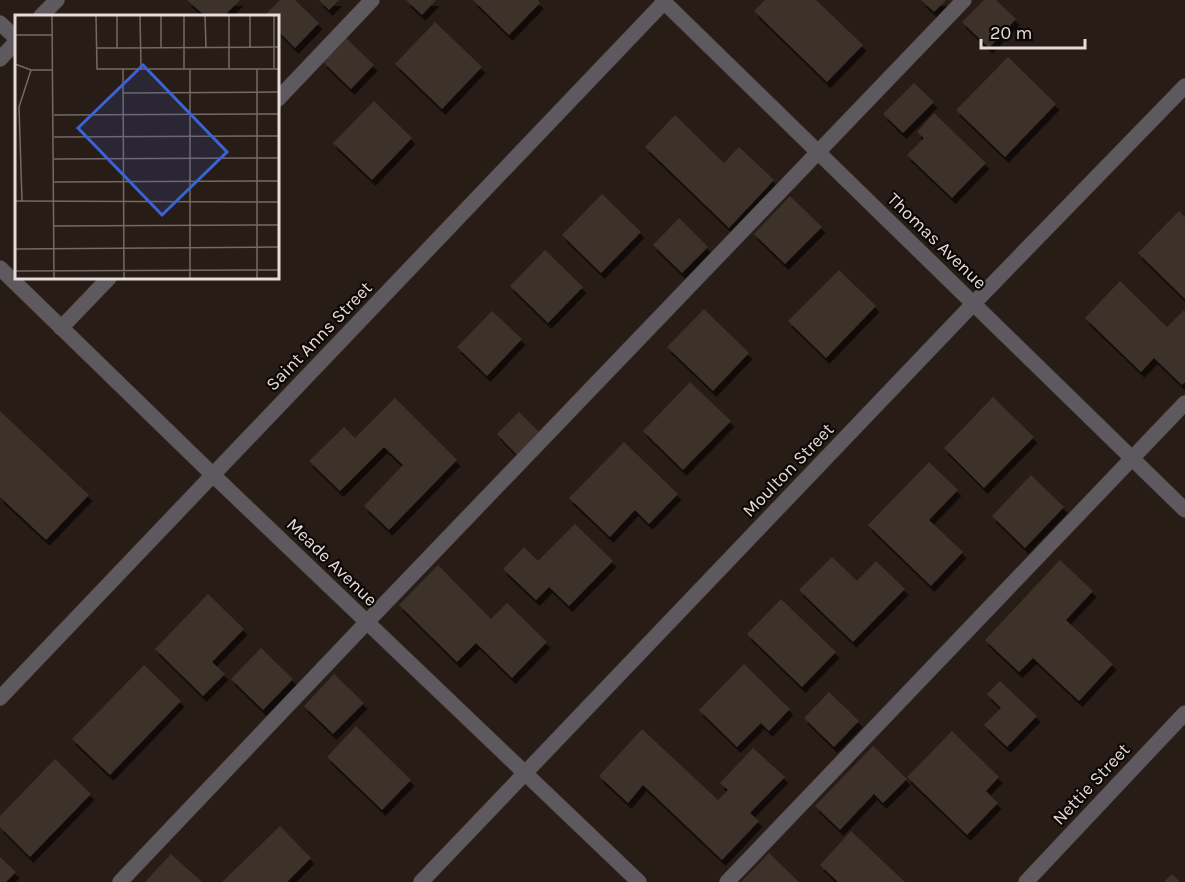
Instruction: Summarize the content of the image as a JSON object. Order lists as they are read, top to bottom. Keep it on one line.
{"streets":{"street":["Thomas Avenue","Saint Anns Street","Moulton Street","Meade Avenue","Nettie Street"]},"crossings":[["Thomas Avenue","Saint Anns Street"],["Thomas Avenue","Moulton Street"],["Saint Anns Street","Meade Avenue"],["Moulton Street","Meade Avenue"]],"scale_bar":"20 m"}
